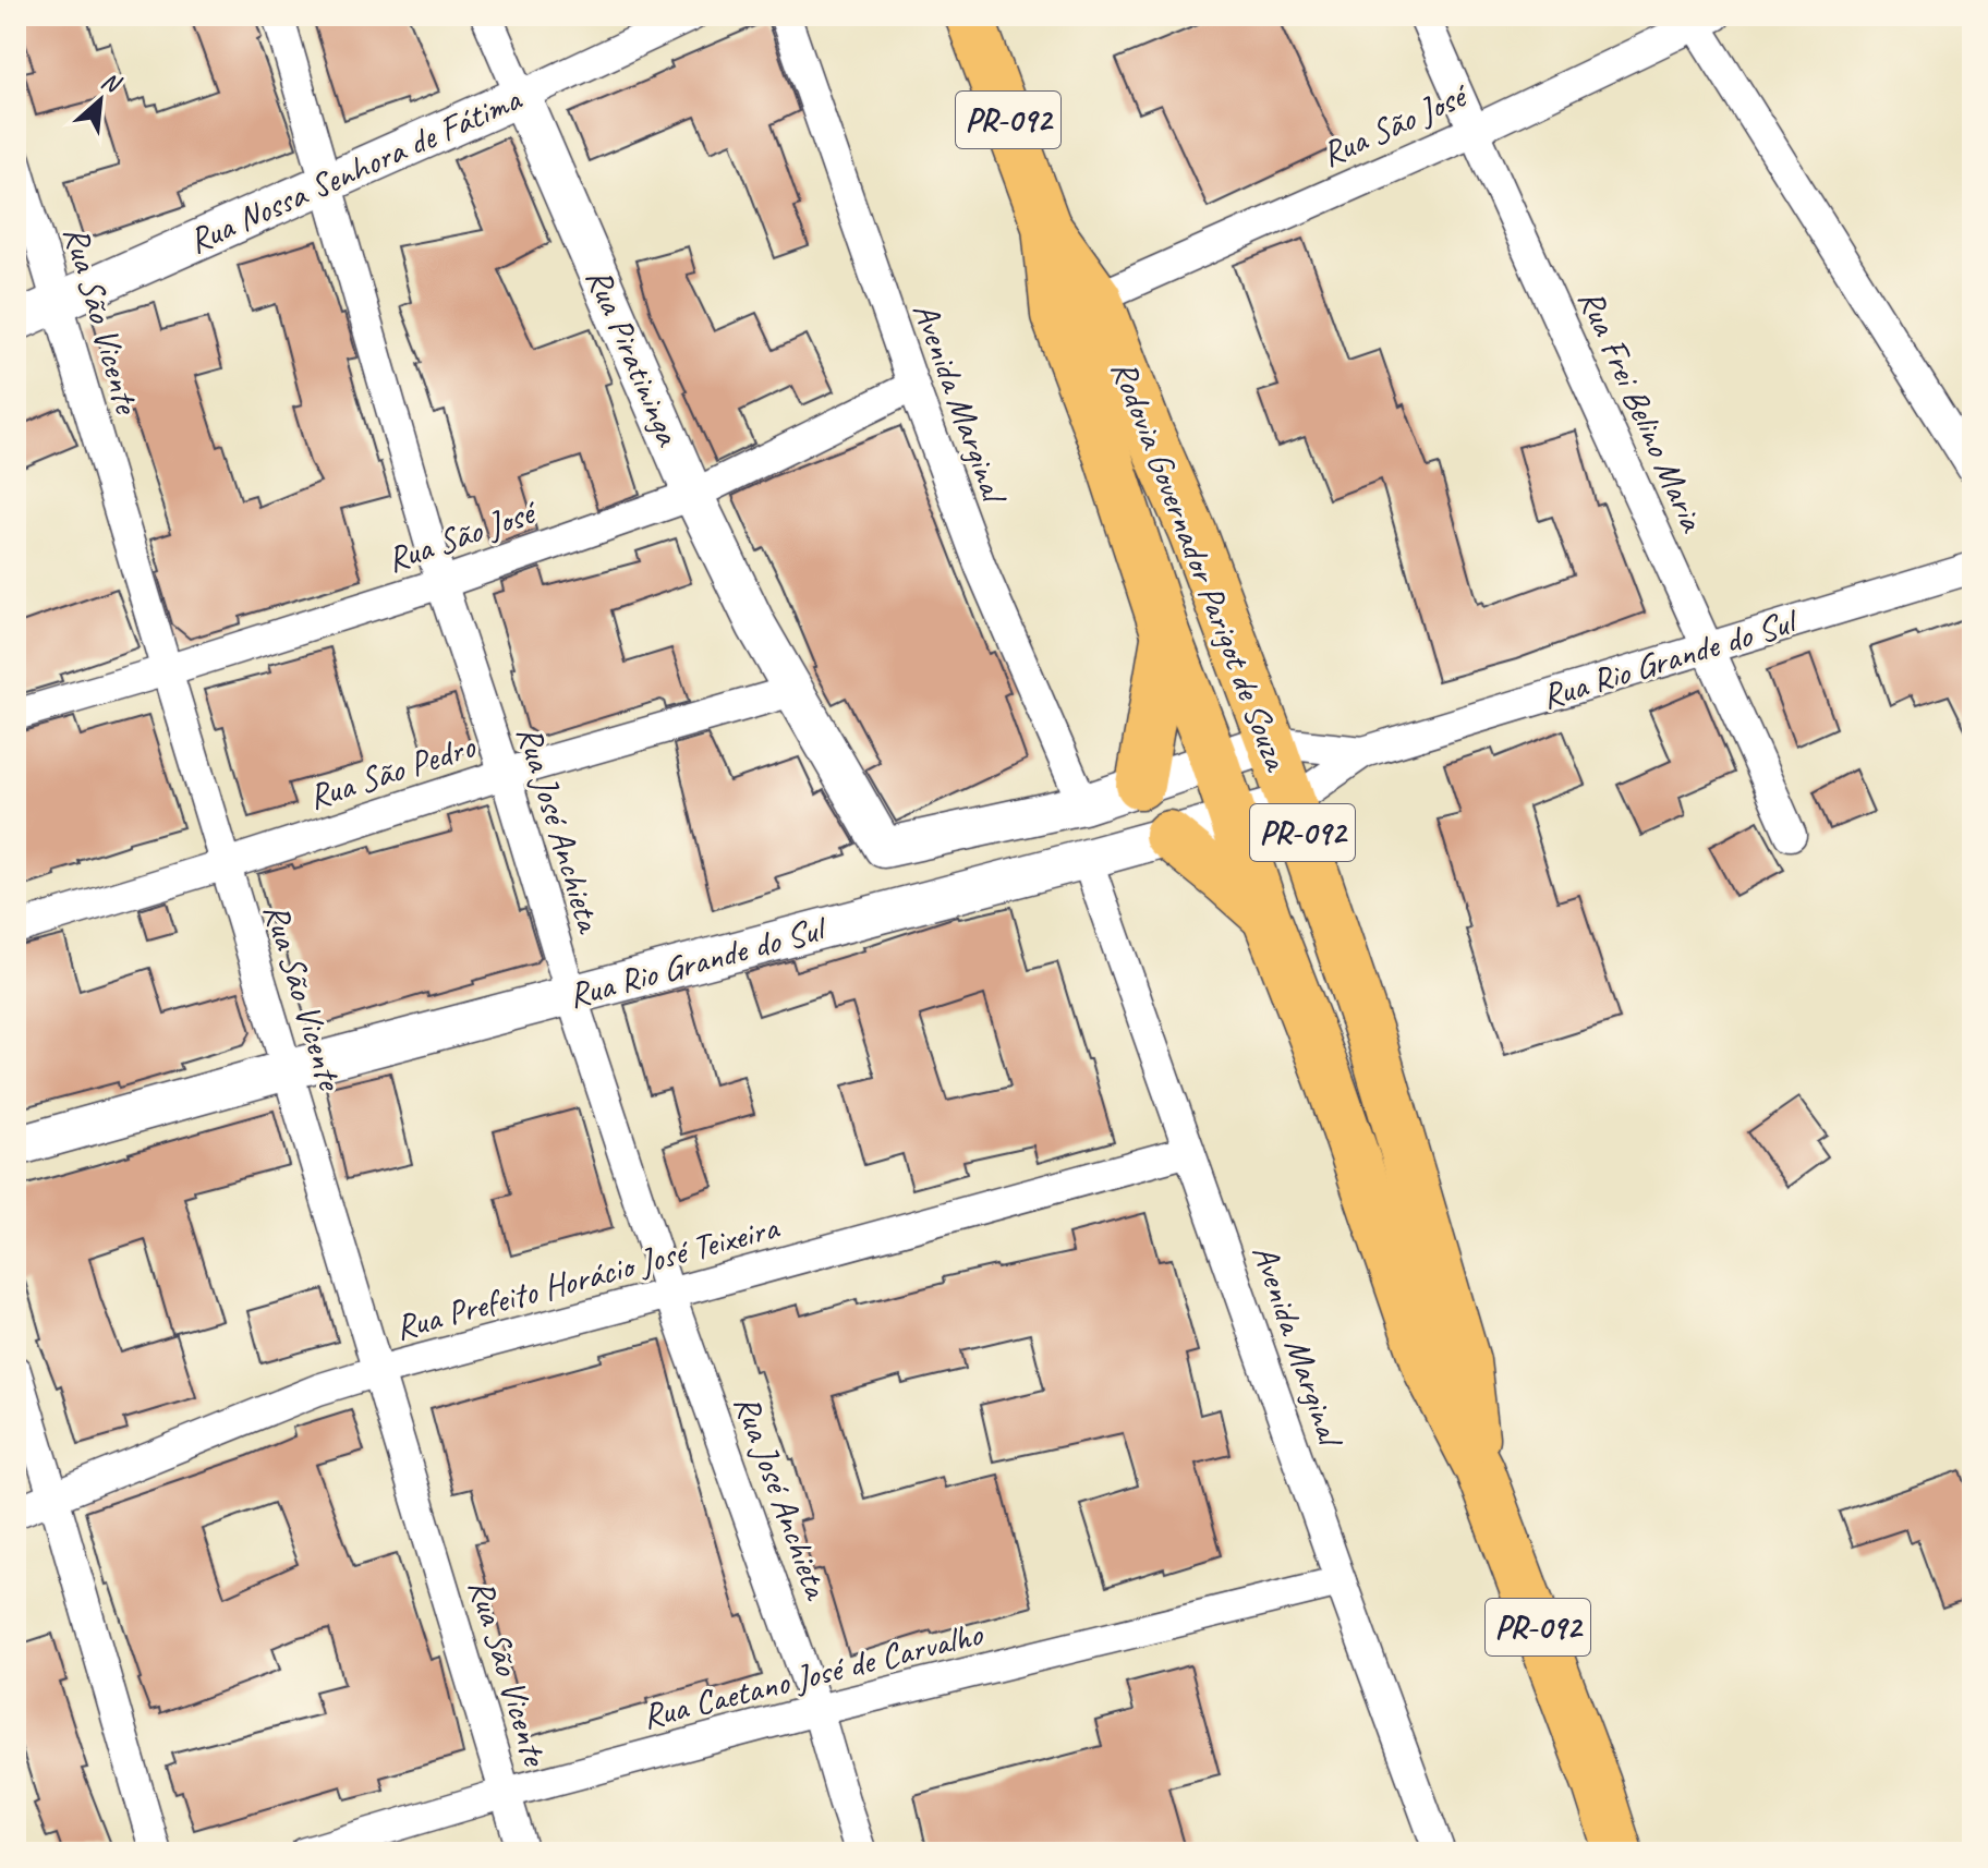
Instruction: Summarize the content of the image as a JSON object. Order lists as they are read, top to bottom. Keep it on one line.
{"streets":{"main road":["PR-092","Rodovia Governador Parigot de Souza"],"street":["Rua São José","Rua Nossa Senhora de Fátima","Rua São Vicente","Rua Piratininga","Avenida Marginal","Rua Frei Belino Maria","Rua Rio Grande do Sul","Rua São Pedro","Rua José Anchieta","Rua Prefeito Horácio José Teixeira","Rua Caetano José de Carvalho"]},"crossings":[["Rua São José","Rua São Vicente"],["Rua São José","Rua Piratininga"],["Rua São José","Avenida Marginal"],["Rua São José","Rua Frei Belino Maria"],["Rua São José","Rodovia Governador Parigot de Souza"],["Rua São José","Rua José Anchieta"],["Rua Nossa Senhora de Fátima","Rua São Vicente"],["Rua Nossa Senhora de Fátima","Rua Piratininga"],["Rua Nossa Senhora de Fátima","Rua José Anchieta"],["Rua São Vicente","Rua Rio Grande do Sul"],["Rua São Vicente","Rua São Pedro"],["Rua São Vicente","Rua Prefeito Horácio José Teixeira"],["Rua São Vicente","Rua Caetano José de Carvalho"],["Rua Piratininga","Avenida Marginal"],["Rua Piratininga","Rua São Pedro"],["Avenida Marginal","Rua Rio Grande do Sul"],["Avenida Marginal","Rua Prefeito Horácio José Teixeira"],["Avenida Marginal","Rua Caetano José de Carvalho"],["Rua Frei Belino Maria","Rua Rio Grande do Sul"],["Rodovia Governador Parigot de Souza","Rua Rio Grande do Sul"],["Rua Rio Grande do Sul","Rua José Anchieta"],["Rua São Pedro","Rua José Anchieta"],["Rua José Anchieta","Rua Prefeito Horácio José Teixeira"],["Rua José Anchieta","Rua Caetano José de Carvalho"]],"north":"top right"}
